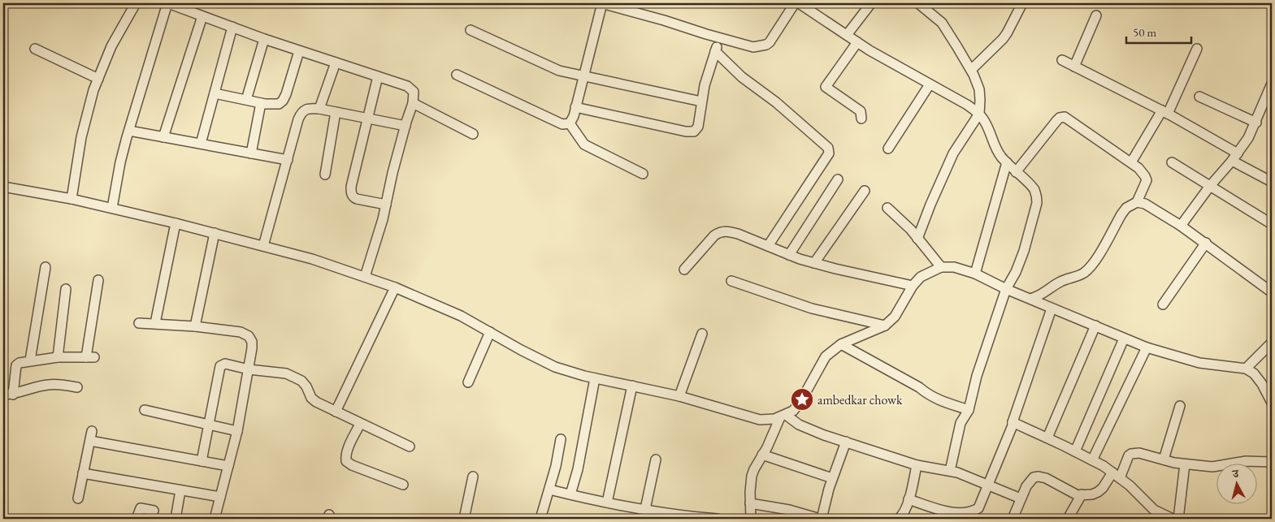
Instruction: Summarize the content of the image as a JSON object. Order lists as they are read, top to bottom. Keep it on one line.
{"places":{"place":["ambedkar chowk"]},"scale_bar":"50 m","north":"top"}
